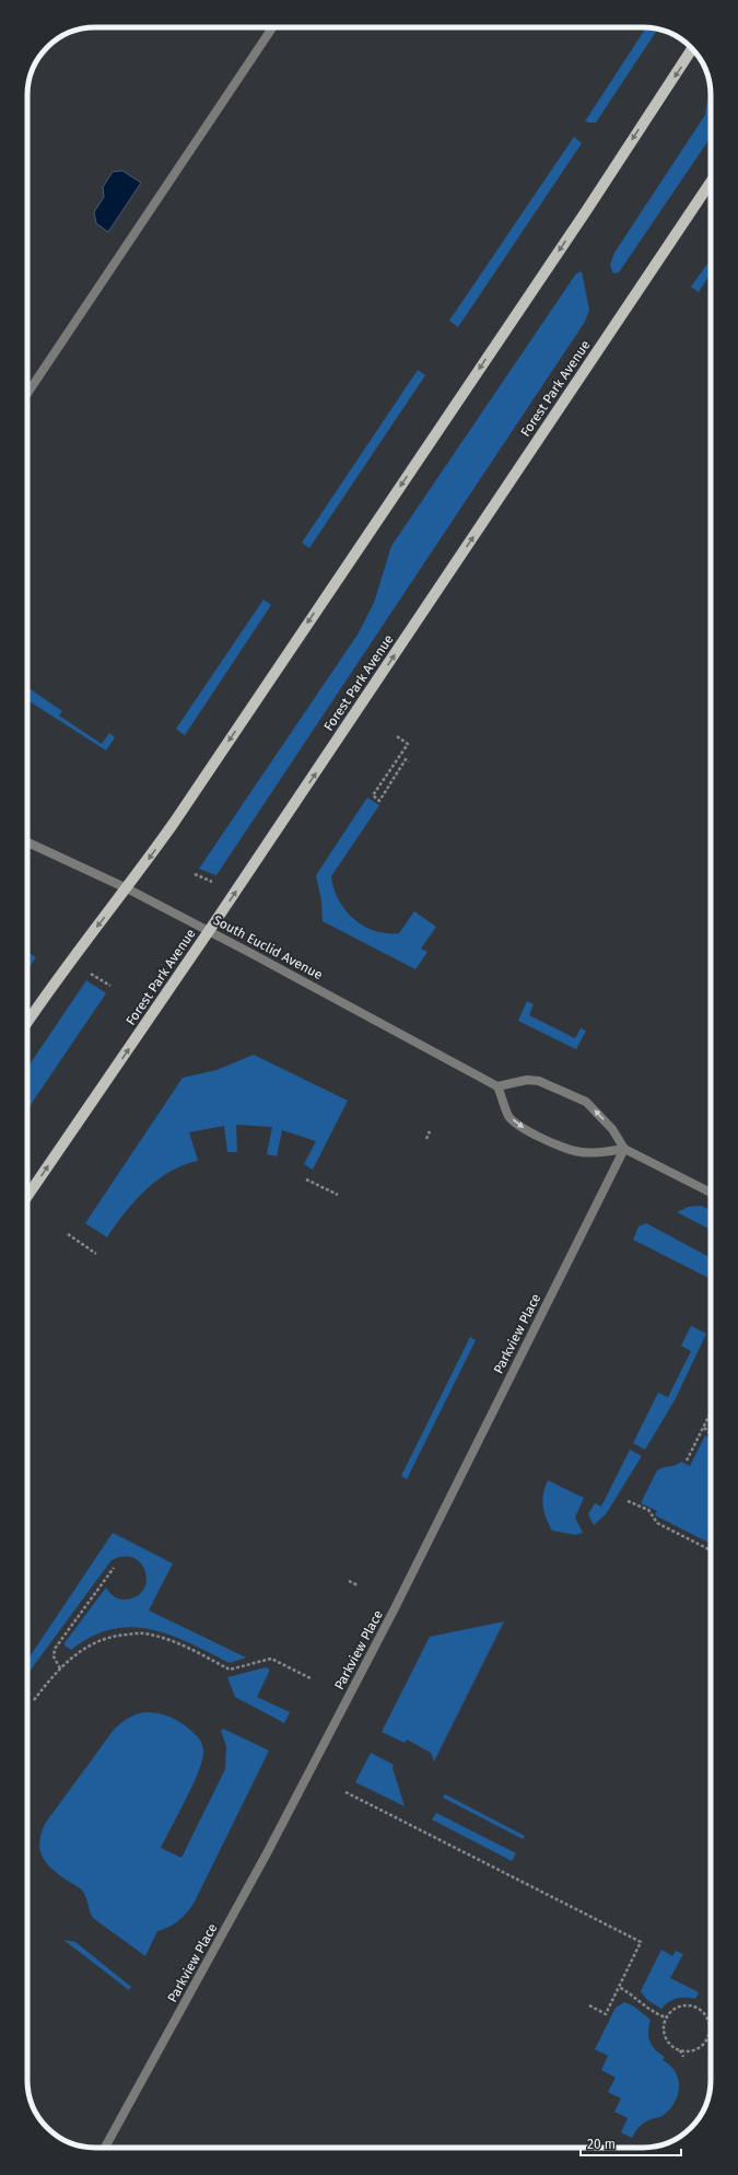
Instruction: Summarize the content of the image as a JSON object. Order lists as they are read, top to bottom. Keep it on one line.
{"streets":{"main road":["Forest Park Avenue"],"street":["South Euclid Avenue","Parkview Place"]},"crossings":[["Forest Park Avenue","South Euclid Avenue"]],"scale_bar":"20 m"}
